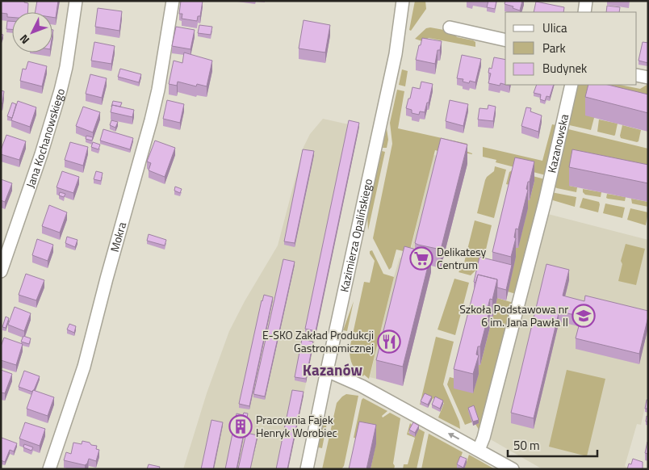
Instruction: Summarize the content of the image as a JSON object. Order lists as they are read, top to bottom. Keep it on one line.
{"streets":{"street":["Jana Kochanowskiego","Kazanowska","Kazimierza Opalińskiego","Mokra"]},"districts":["Kazanów"],"places":{"supermarket":["Delikatesy Centrum"],"school or university":["Szkoła Podstawowa nr 6 im. Jana Pawła II"],"restaurant":["E-SKO Zakład Produkcji Gastronomicznej"],"building":["Pracownia Fajek Henryk Worobiec"]},"legend":["Ulica","Park","Budynek"],"scale_bar":"50 m","north":"bottom left"}
